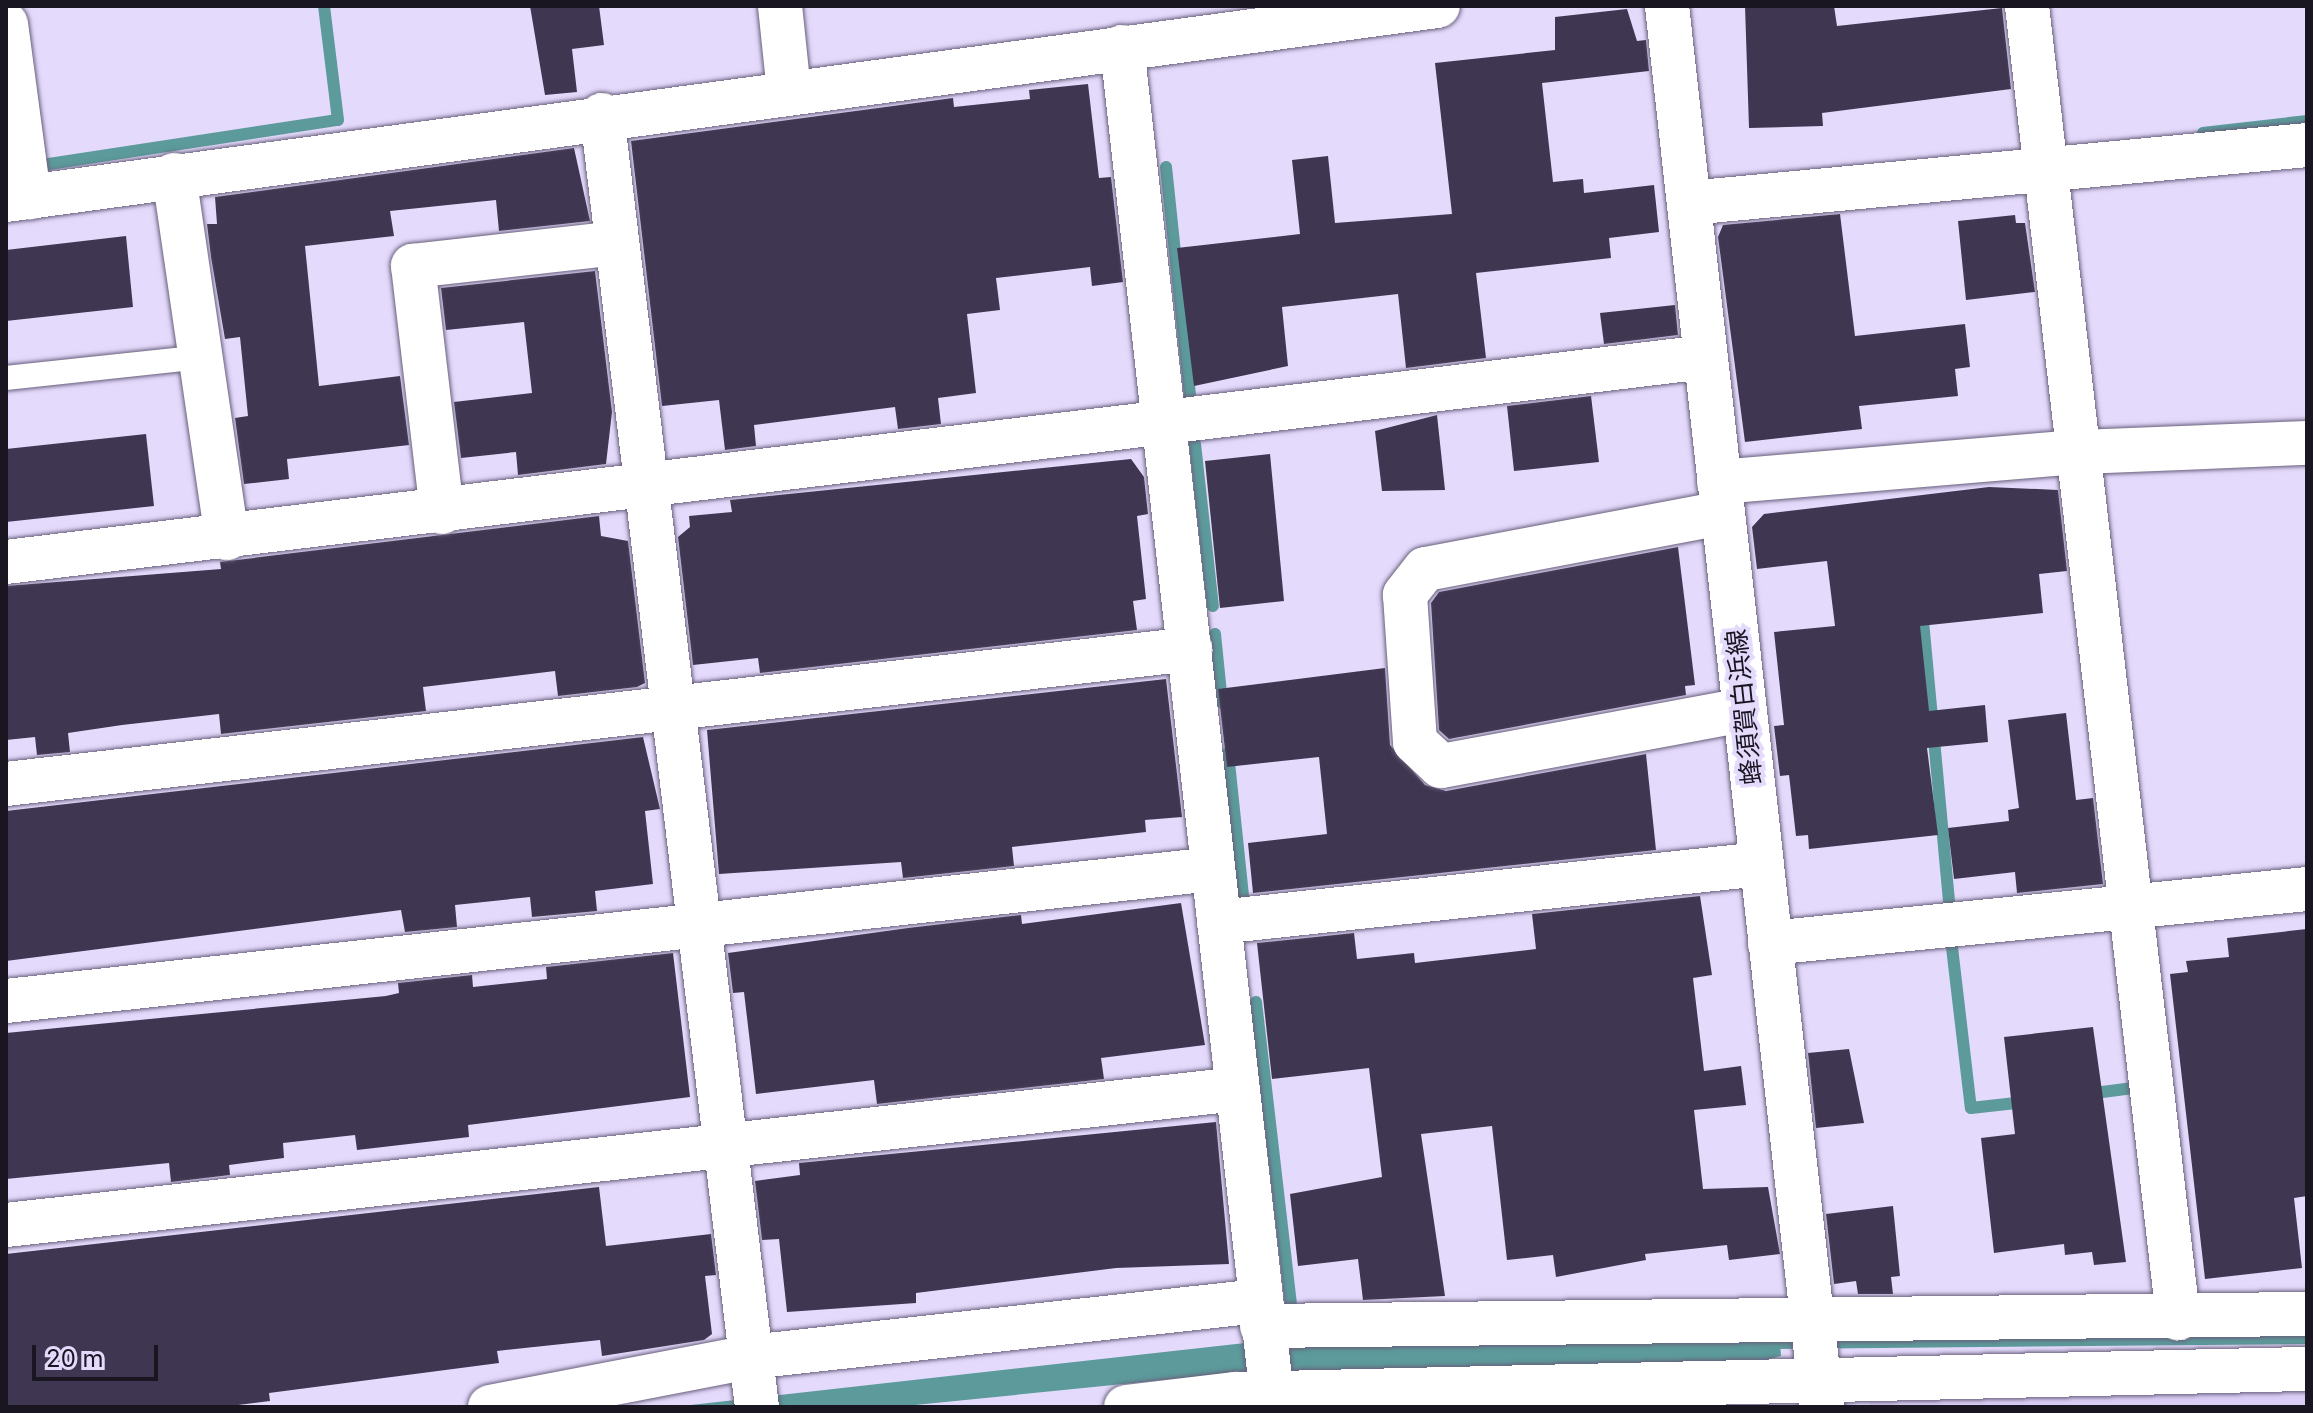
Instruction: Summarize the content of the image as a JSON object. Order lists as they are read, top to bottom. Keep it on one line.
{"streets":{"street":["蜂須賀白浜線"]},"scale_bar":"20 m"}
